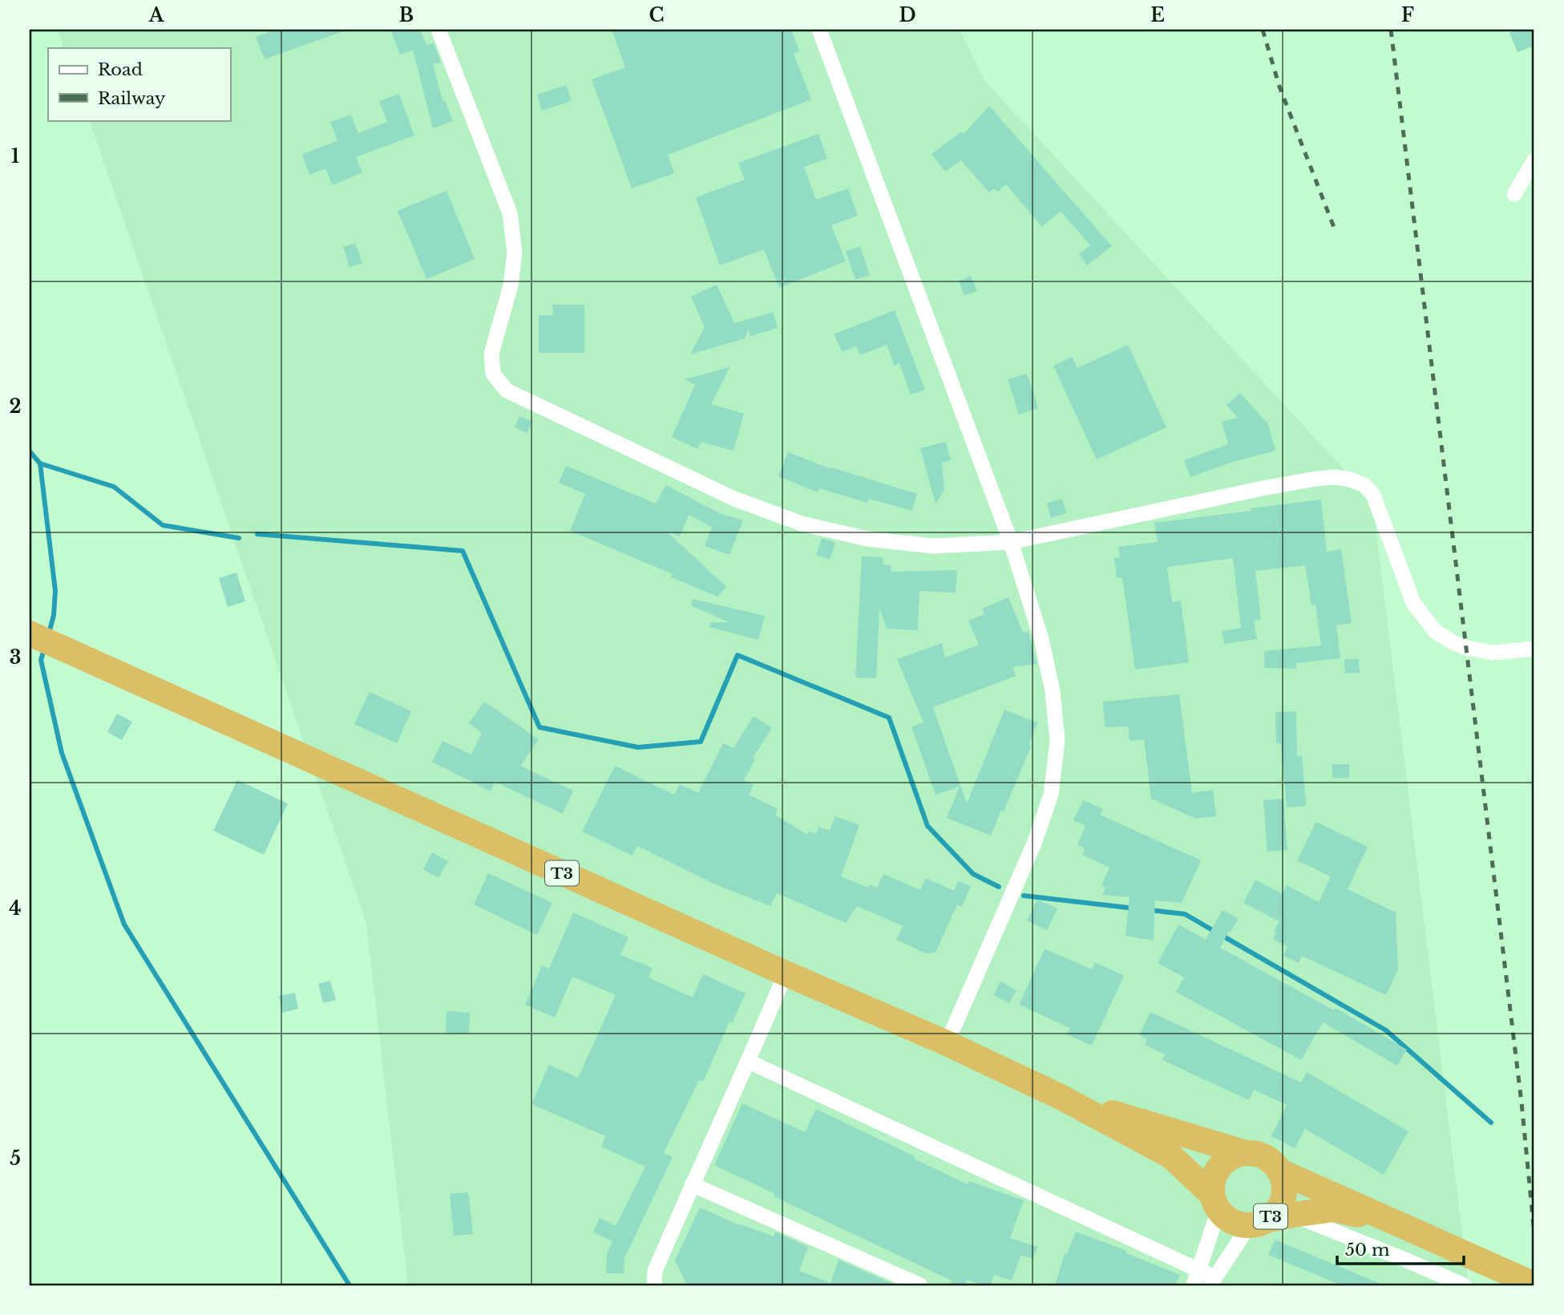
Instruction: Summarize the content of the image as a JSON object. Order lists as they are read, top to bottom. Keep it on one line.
{"streets":{"highway":["T3"]},"legend":["Road","Railway"],"scale_bar":"50 m","grid":{"columns":["A","B","C","D","E","F"],"rows":["1","2","3","4","5"]}}
